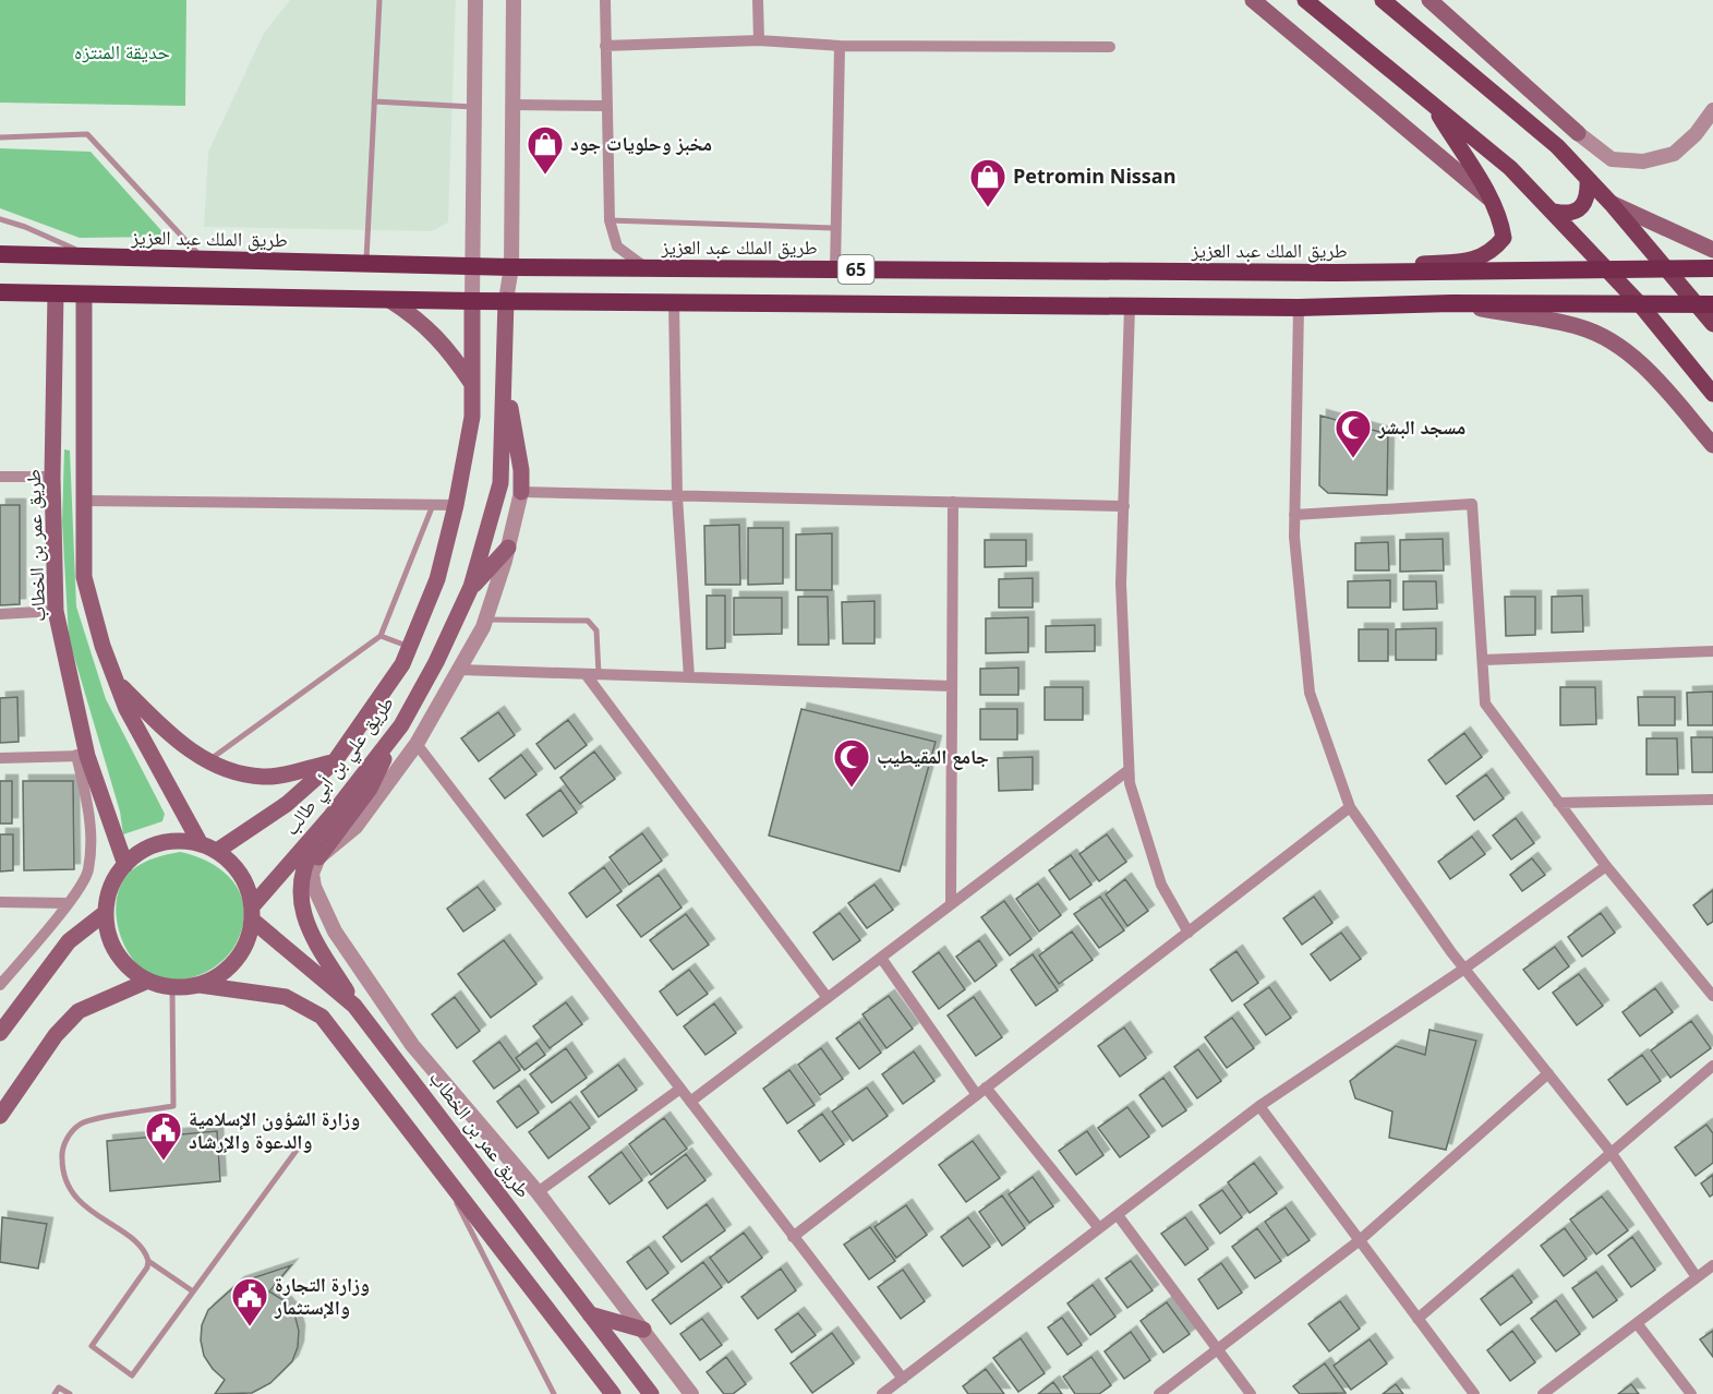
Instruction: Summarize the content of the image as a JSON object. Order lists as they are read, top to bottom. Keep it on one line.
{"streets":{"highway":["طريق الملك عبد العزيز","65"],"main road":["طريق عمر بن الخطاب","طريق علي بن أبي طالب"]},"crossings":[["65","طريق عمر بن الخطاب"],["65","طريق علي بن أبي طالب"],["طريق عمر بن الخطاب","طريق علي بن أبي طالب"]],"parks":["حديقة المنتزه"],"places":{"shop":["مخبز وحلويات جود","Petromin Nissan"],"mosque":["مسجد البشر","جامع المقيطيب"],"public building":["وزارة الشؤون الإسلامية والدعوة والإرشاد","وزارة التجارة والإستثمار"]}}
